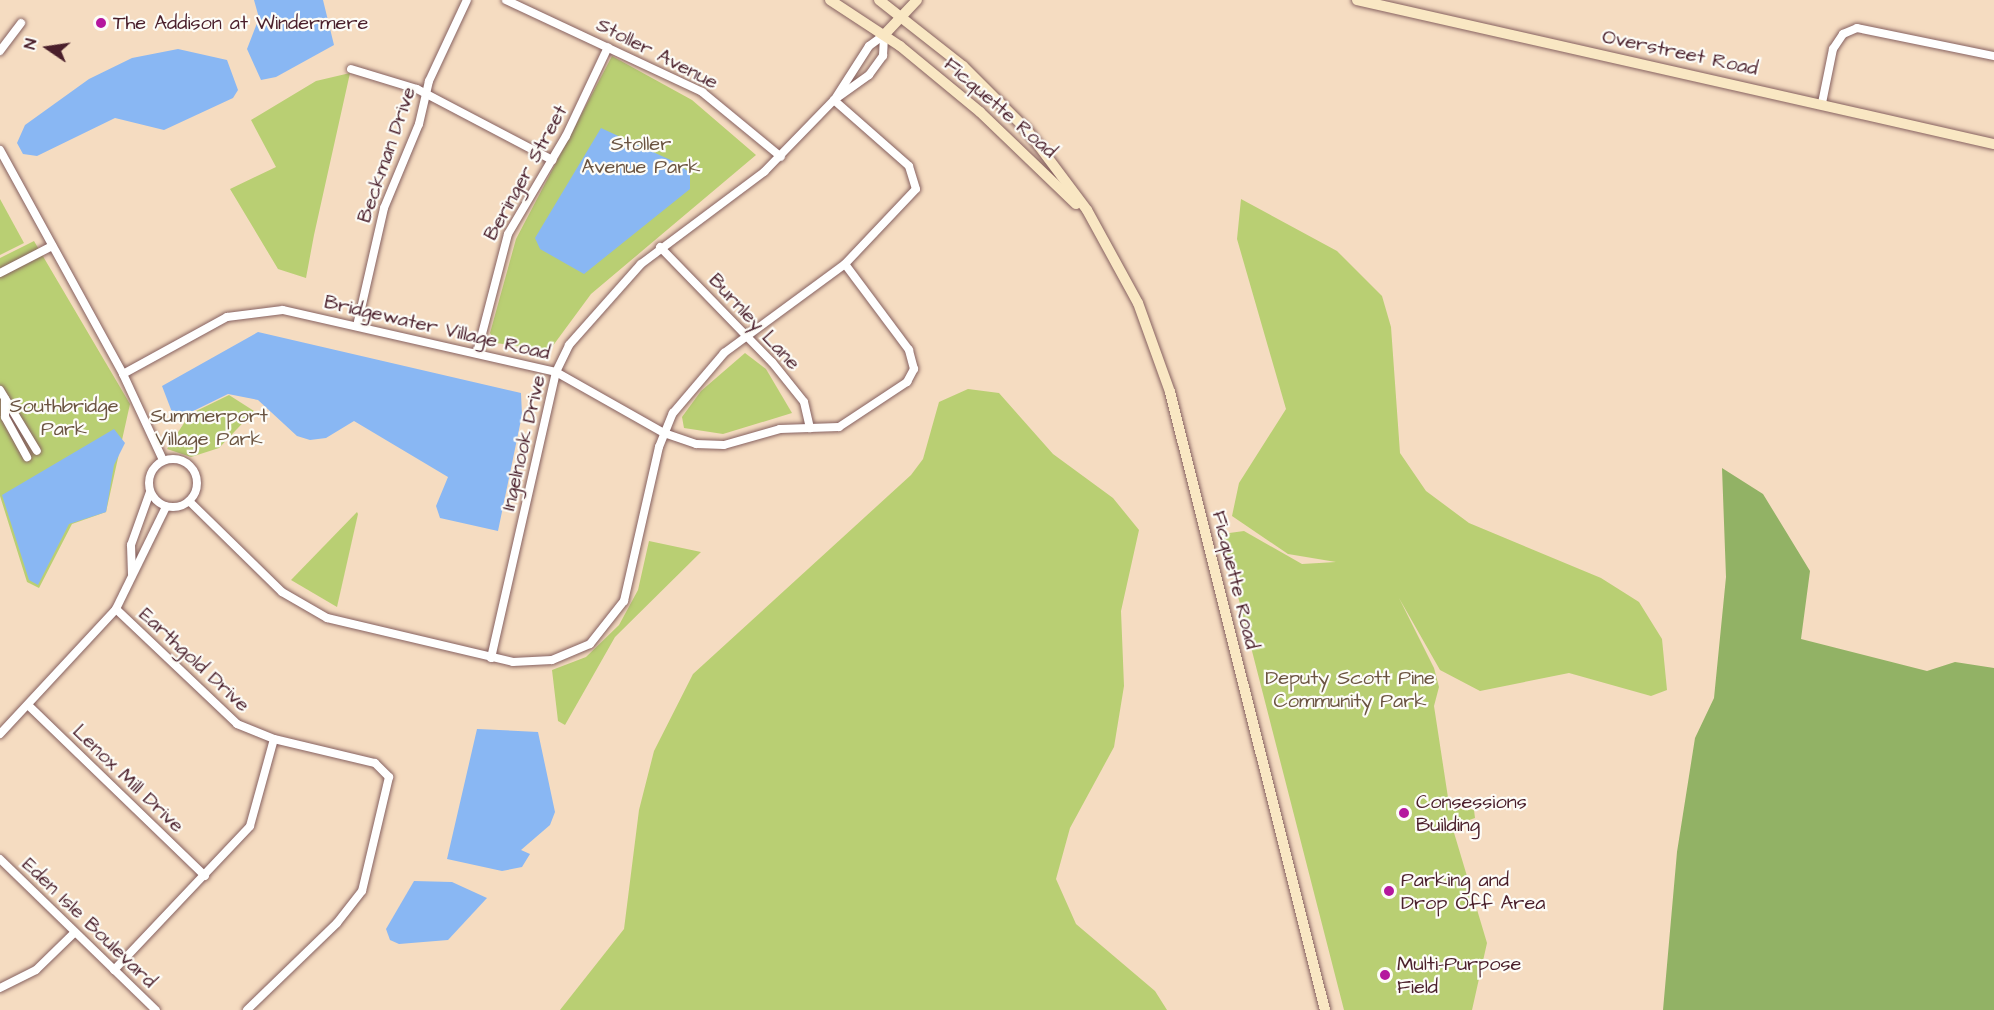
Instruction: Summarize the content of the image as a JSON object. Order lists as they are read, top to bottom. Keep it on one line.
{"streets":{"main road":["Overstreet Road","Ficquette Road"],"street":["Stoller Avenue","Beckman Drive","Beringer Street","Burnley Lane","Bridgewater Village Road","Ingelnook Drive","Earthgold Drive","Lenox Mill Drive","Eden Isle Boulevard"]},"crossings":[["Stoller Avenue","Beringer Street"],["Stoller Avenue","Ingelnook Drive"],["Ficquette Road","Ingelnook Drive"],["Beckman Drive","Bridgewater Village Road"],["Beringer Street","Bridgewater Village Road"],["Burnley Lane","Bridgewater Village Road"],["Burnley Lane","Ingelnook Drive"],["Bridgewater Village Road","Ingelnook Drive"]],"parks":["Stoller Avenue Park","Southbridge Park","Summerport Village Park","Deputy Scott Pine Community Park"],"places":["The Addison at Windermere","Consessions Building","Parking and Drop Off Area","Multi-Purpose Field"],"north":"left"}
